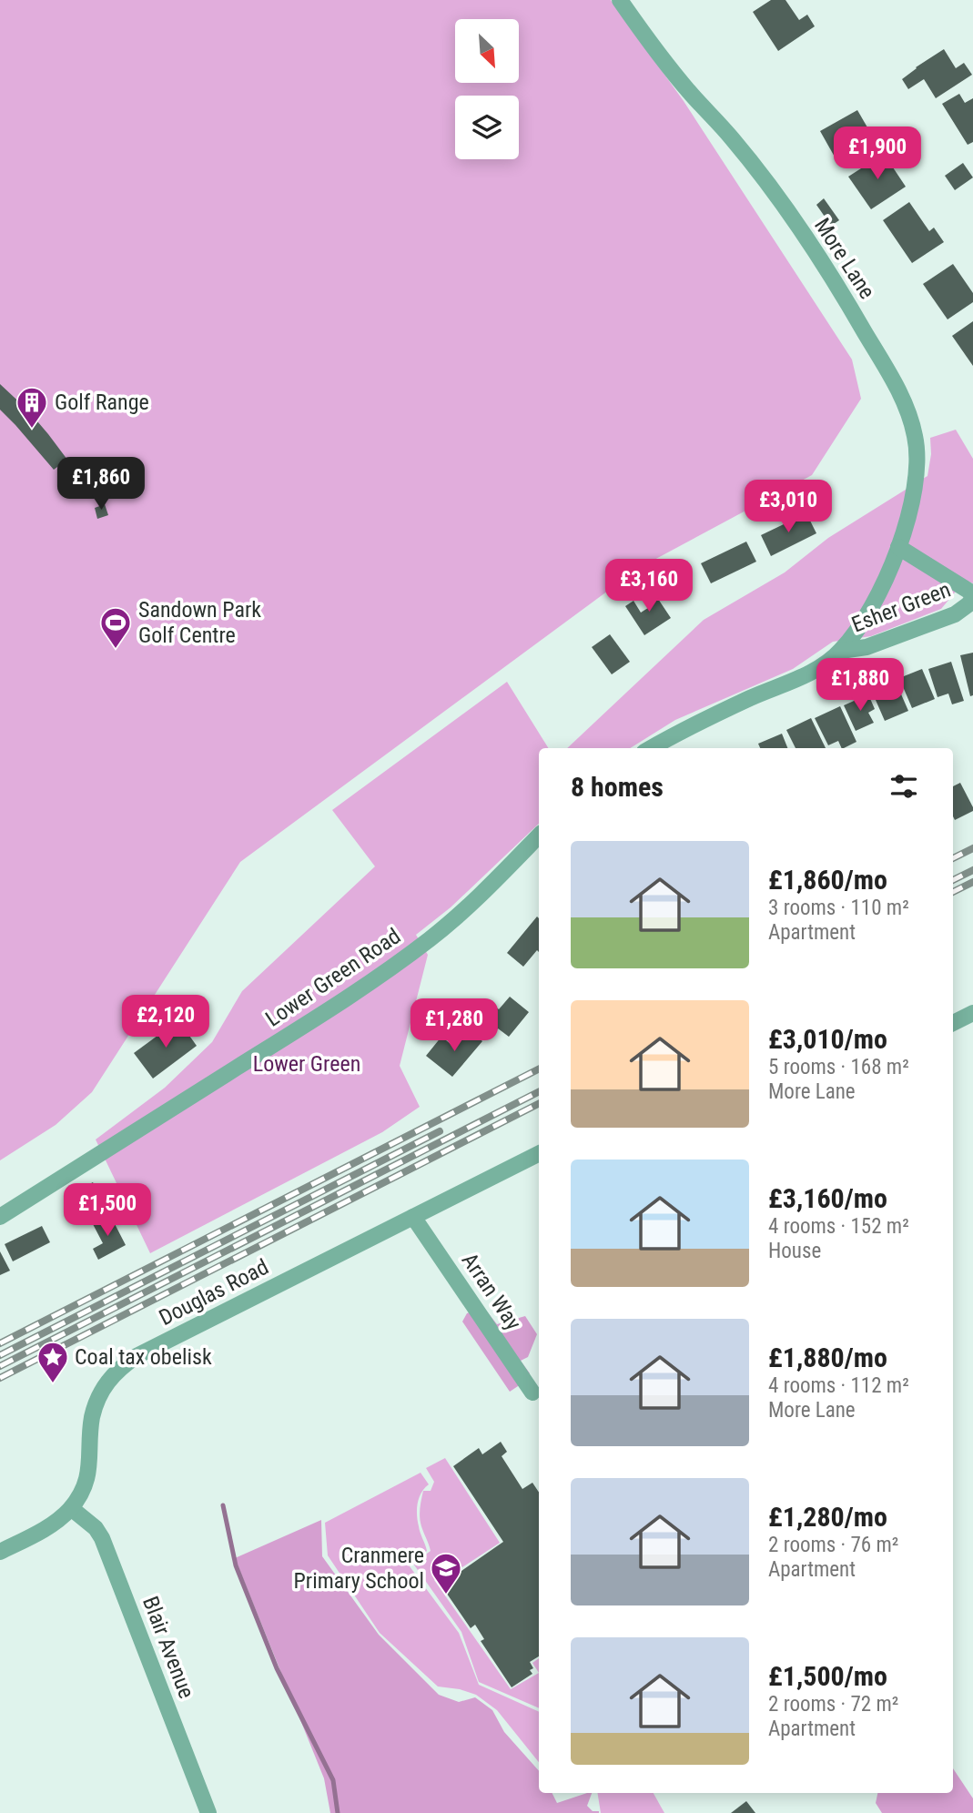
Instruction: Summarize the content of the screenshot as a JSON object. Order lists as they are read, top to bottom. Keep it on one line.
{"streets":{"street":["More Lane","Esher Green","Lower Green Road","Arran Way","Douglas Road","Blair Avenue"]},"crossings":[["More Lane","Esher Green"],["Arran Way","Douglas Road"],["Douglas Road","Blair Avenue"]],"parks":["Lower Green"],"places":{"building":["Golf Range"],"sports":["Sandown Park Golf Centre"],"place":["Coal tax obelisk"],"school or university":["Cranmere Primary School"]},"north":"bottom right","page":{"price":["£1,900","£1,860","£3,010","£3,160","£1,880","£2,120","£1,280","£1,500"],"heading":"8 homes","list":[{"name":"£1,860/mo","note":"3 rooms · 110 m² · Apartment"},{"name":"£3,010/mo","note":"5 rooms · 168 m² · More Lane"},{"name":"£3,160/mo","note":"4 rooms · 152 m² · House"},{"name":"£1,880/mo","note":"4 rooms · 112 m² · More Lane"},{"name":"£1,280/mo","note":"2 rooms · 76 m² · Apartment"},{"name":"£1,500/mo","note":"2 rooms · 72 m² · Apartment"}]}}
